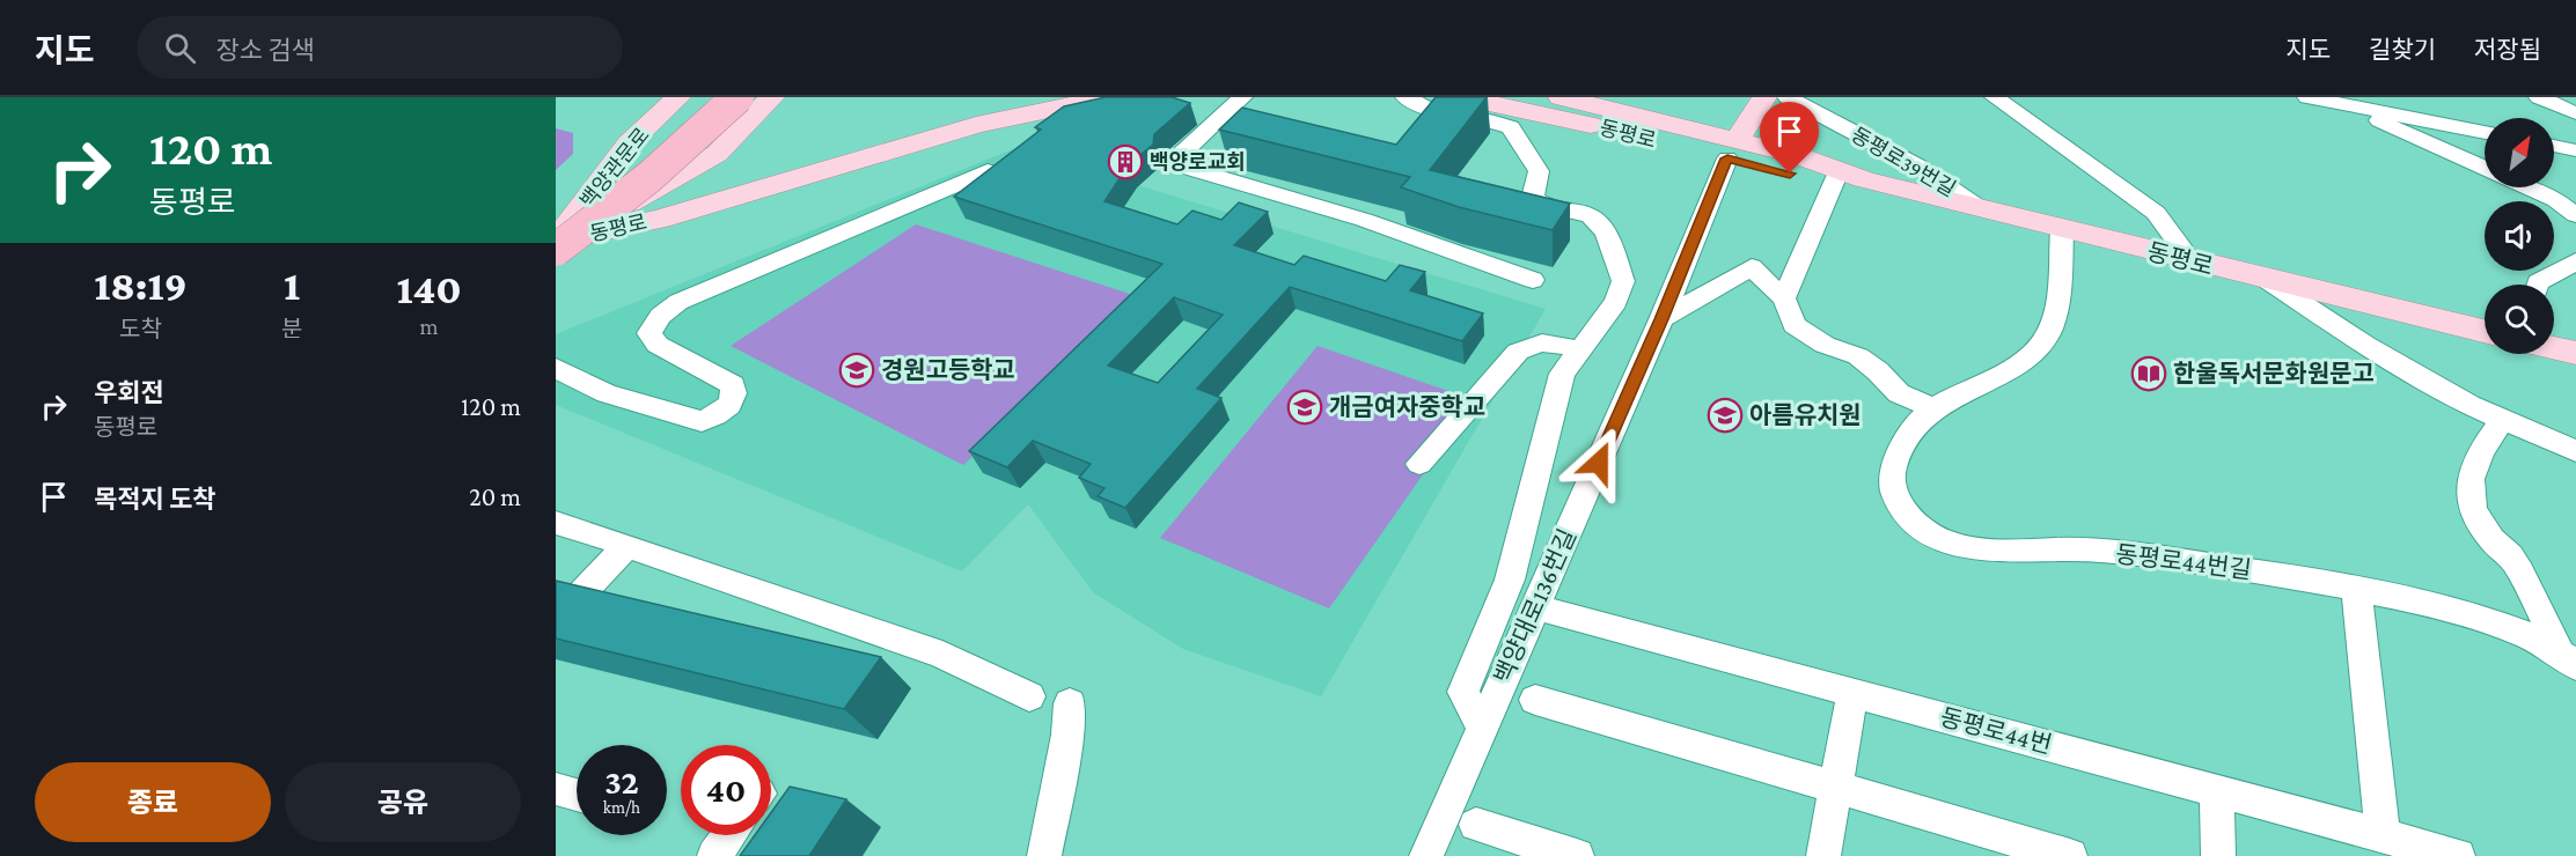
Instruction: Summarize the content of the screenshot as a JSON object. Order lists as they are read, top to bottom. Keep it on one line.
{"streets":{"main road":["동평로","백양관문로"],"street":["동평로39번길","동평로44번길","백양대로136번길","동평로44번"]},"crossings":[["동평로","동평로39번길"],["동평로","백양관문로"],["동평로","동평로44번길"],["동평로","백양대로136번길"],["백양대로136번길","동평로44번"]],"places":{"building":["백양로교회"],"school or university":["경원고등학교","개금여자중학교","아름유치원"],"library":["한울독서문화원문고"]},"north":"top right","page":{"header":"지도","search":"장소 검색","nav":["지도","길찾기","저장됨"],"turn":["120 m","동평로"],"eta":["18:19","도착","1","분","140","m"],"list":[{"name":"우회전","note":"동평로","value":"120 m"},{"name":"목적지 도착","value":"20 m"}],"speed":"32 km/h","limit":"40","buttons":["종료","공유"]}}
